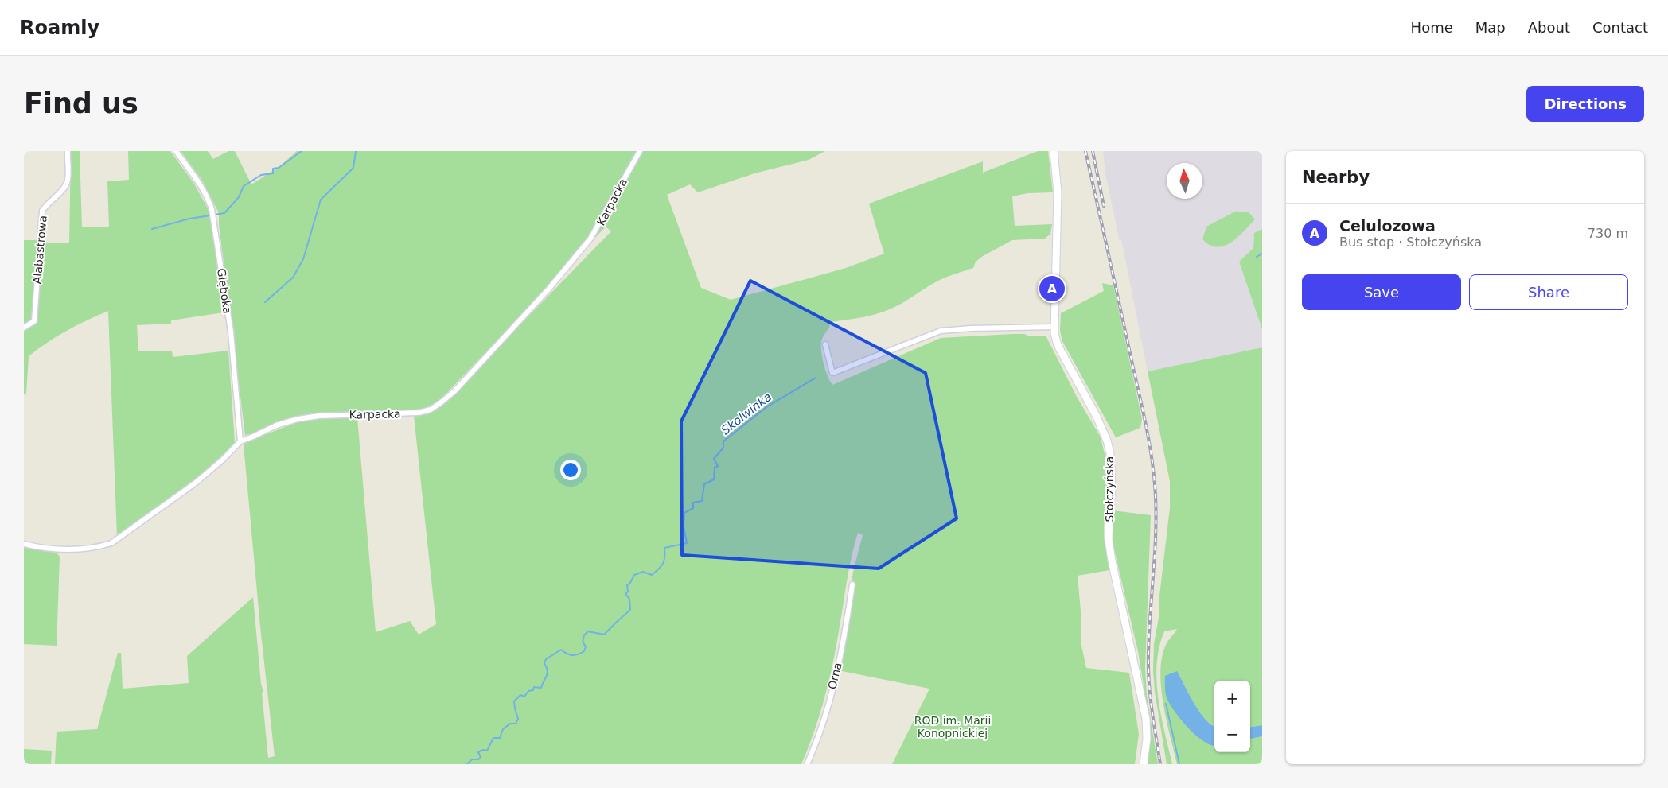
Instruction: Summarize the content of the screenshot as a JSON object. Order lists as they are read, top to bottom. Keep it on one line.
{"streets":{"street":["Karpacka","Alabastrowa","Głęboka","Stołczyńska","Orna"]},"crossings":[["Karpacka","Głęboka"]],"water":["Skolwinka"],"parks":["ROD im. Marii Konopnickiej"],"north":"top","page":{"header":"Roamly","nav":["Home","Map","About","Contact"],"buttons":["Directions",["Save","Share"]],"title":"Find us","heading":"Nearby","list":[{"mark":"A","name":"Celulozowa","note":"Bus stop · Stołczyńska","value":"730 m"}],"pins":"A","map_buttons":["+","−"]}}
